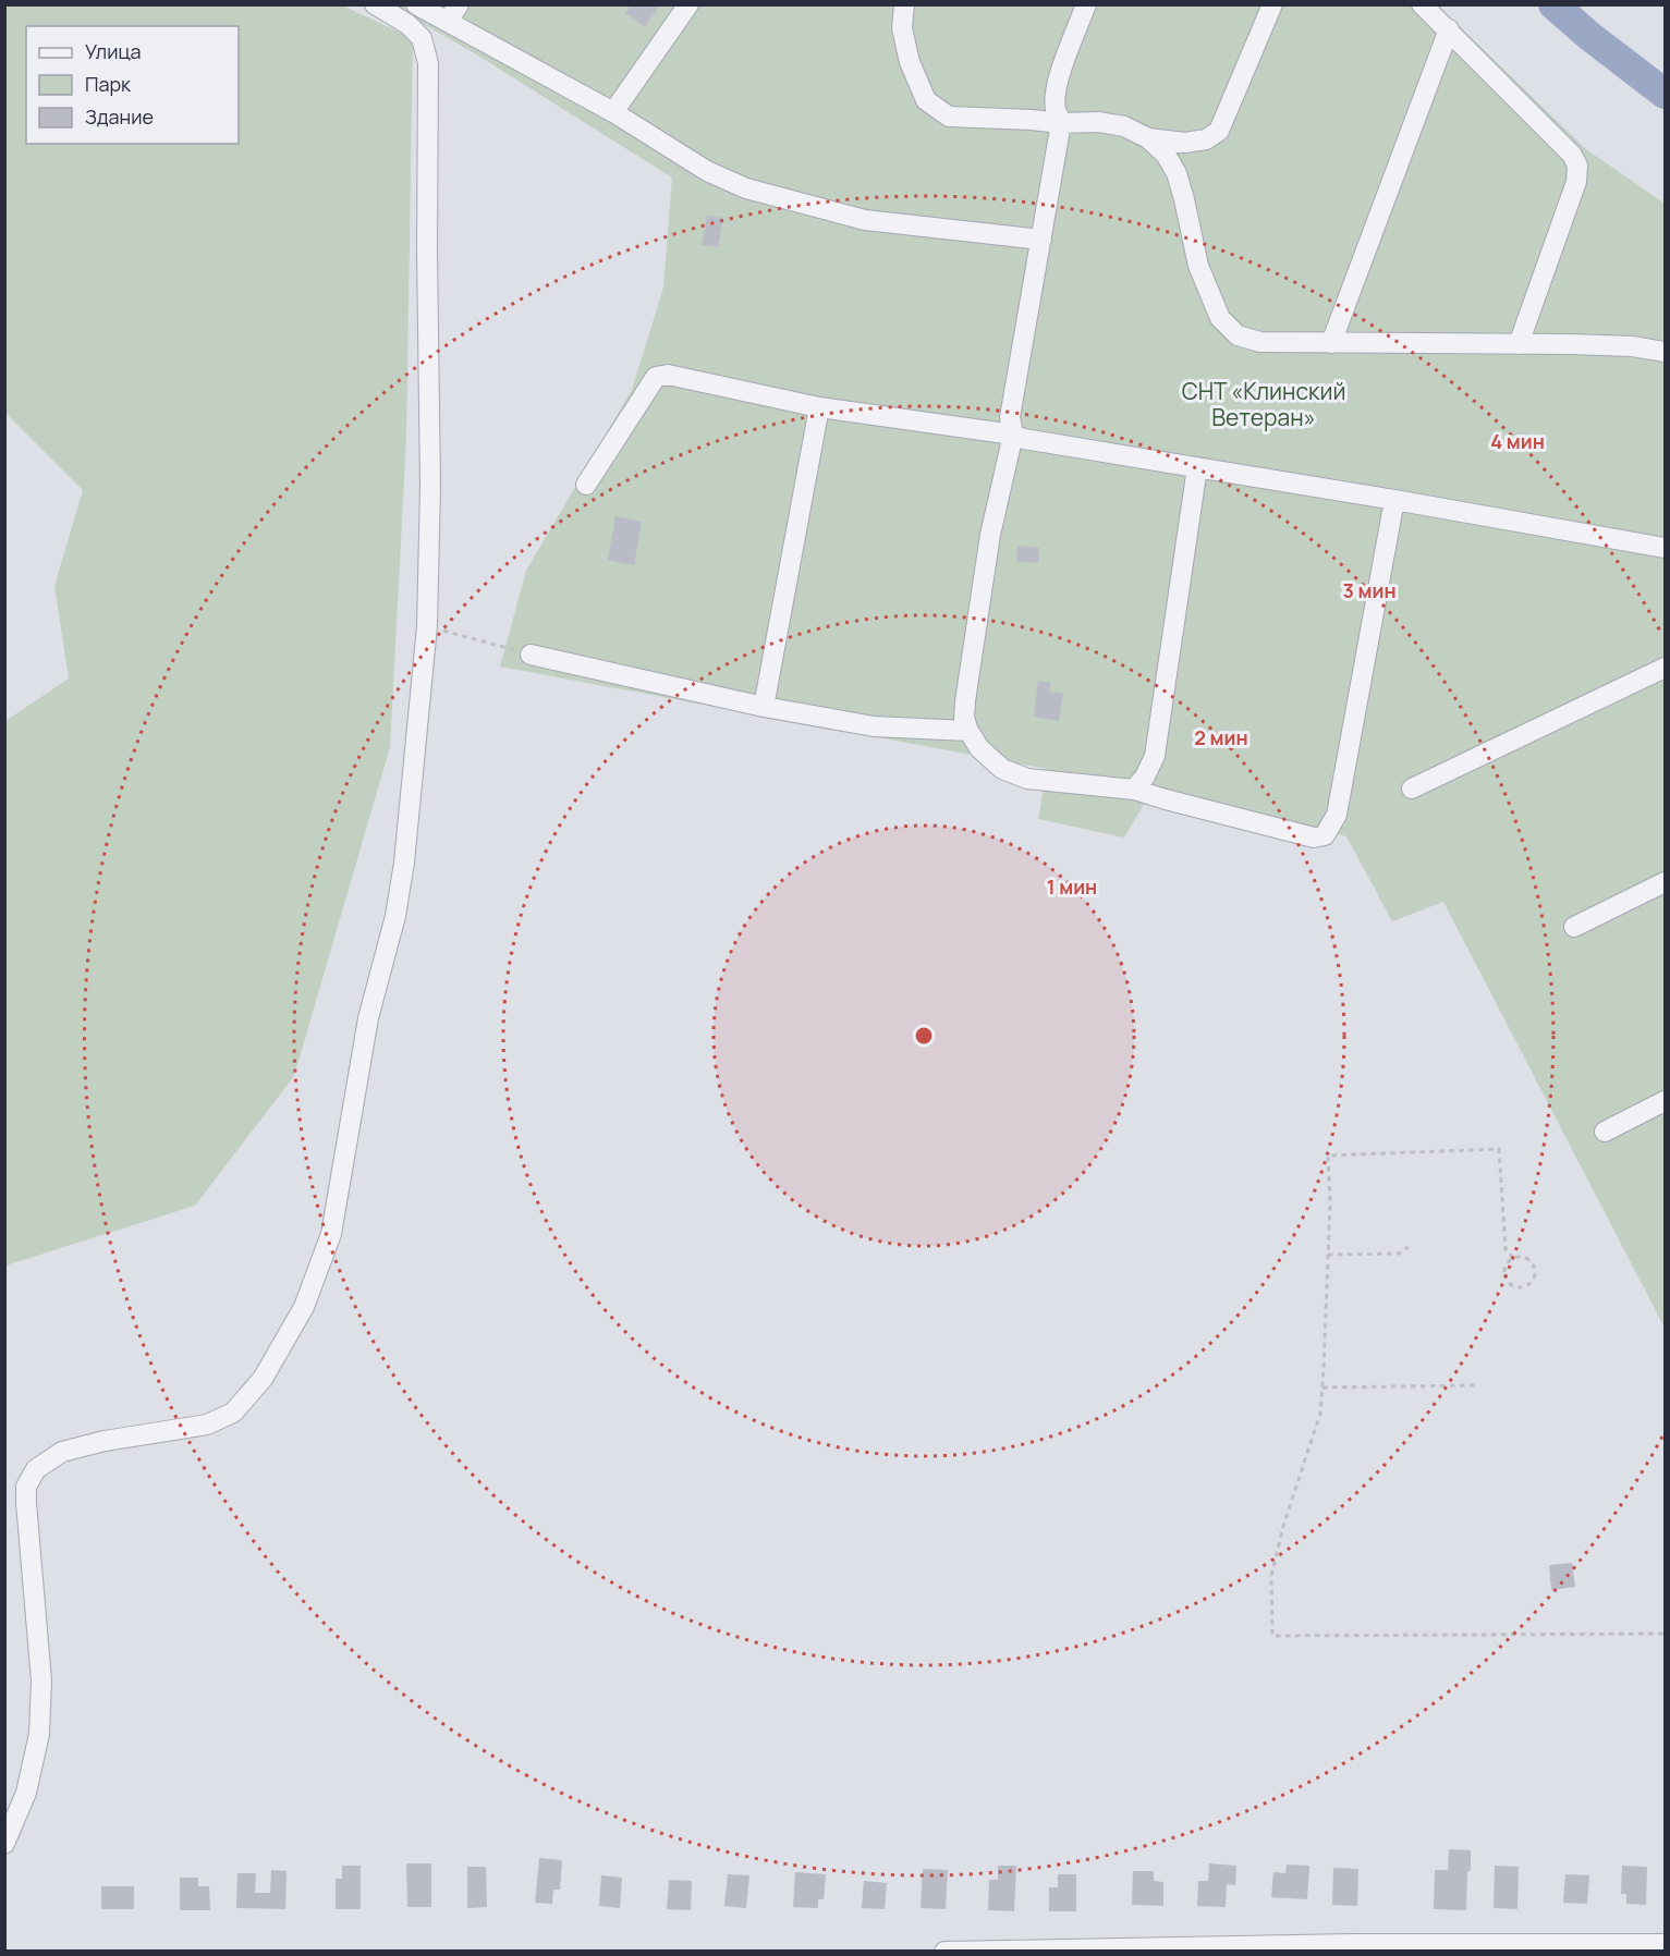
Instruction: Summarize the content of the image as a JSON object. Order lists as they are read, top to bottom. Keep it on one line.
{"parks":["СНТ «Клинский Ветеран»"],"legend":["Улица","Парк","Здание"],"rings":["4 мин","3 мин","2 мин","1 мин"]}
